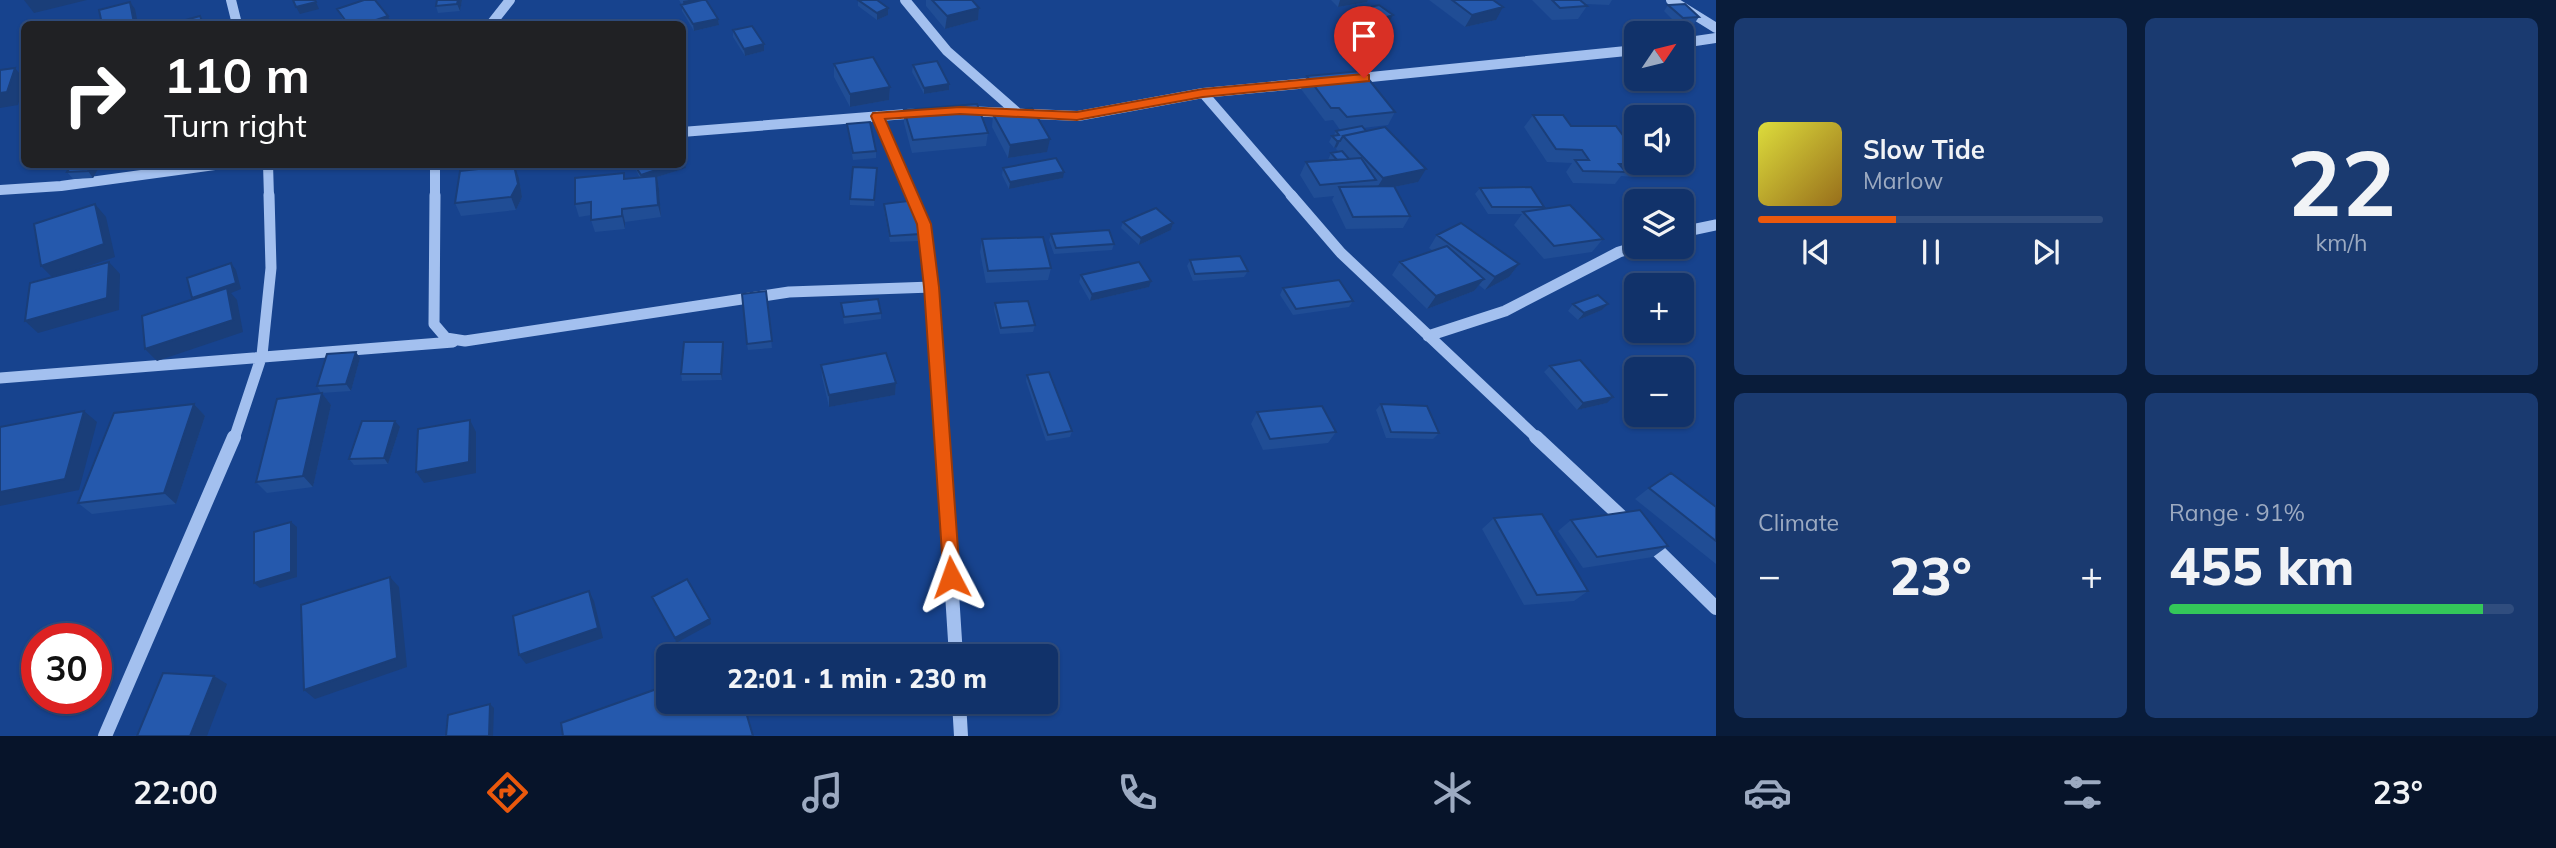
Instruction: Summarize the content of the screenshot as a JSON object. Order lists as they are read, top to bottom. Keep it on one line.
{"north":"top right","page":{"tile":[["22","km/h"],"Climate",["Range · 91%","455 km"]],"map_buttons":["+","−"],"turn":["110 m","Turn right"],"song":["Slow Tide","Marlow"],"heat":["−","23°","+"],"limit":"30","trip":"22:01 · 1 min · 230 m","tabs":["22:00","23°"]}}
